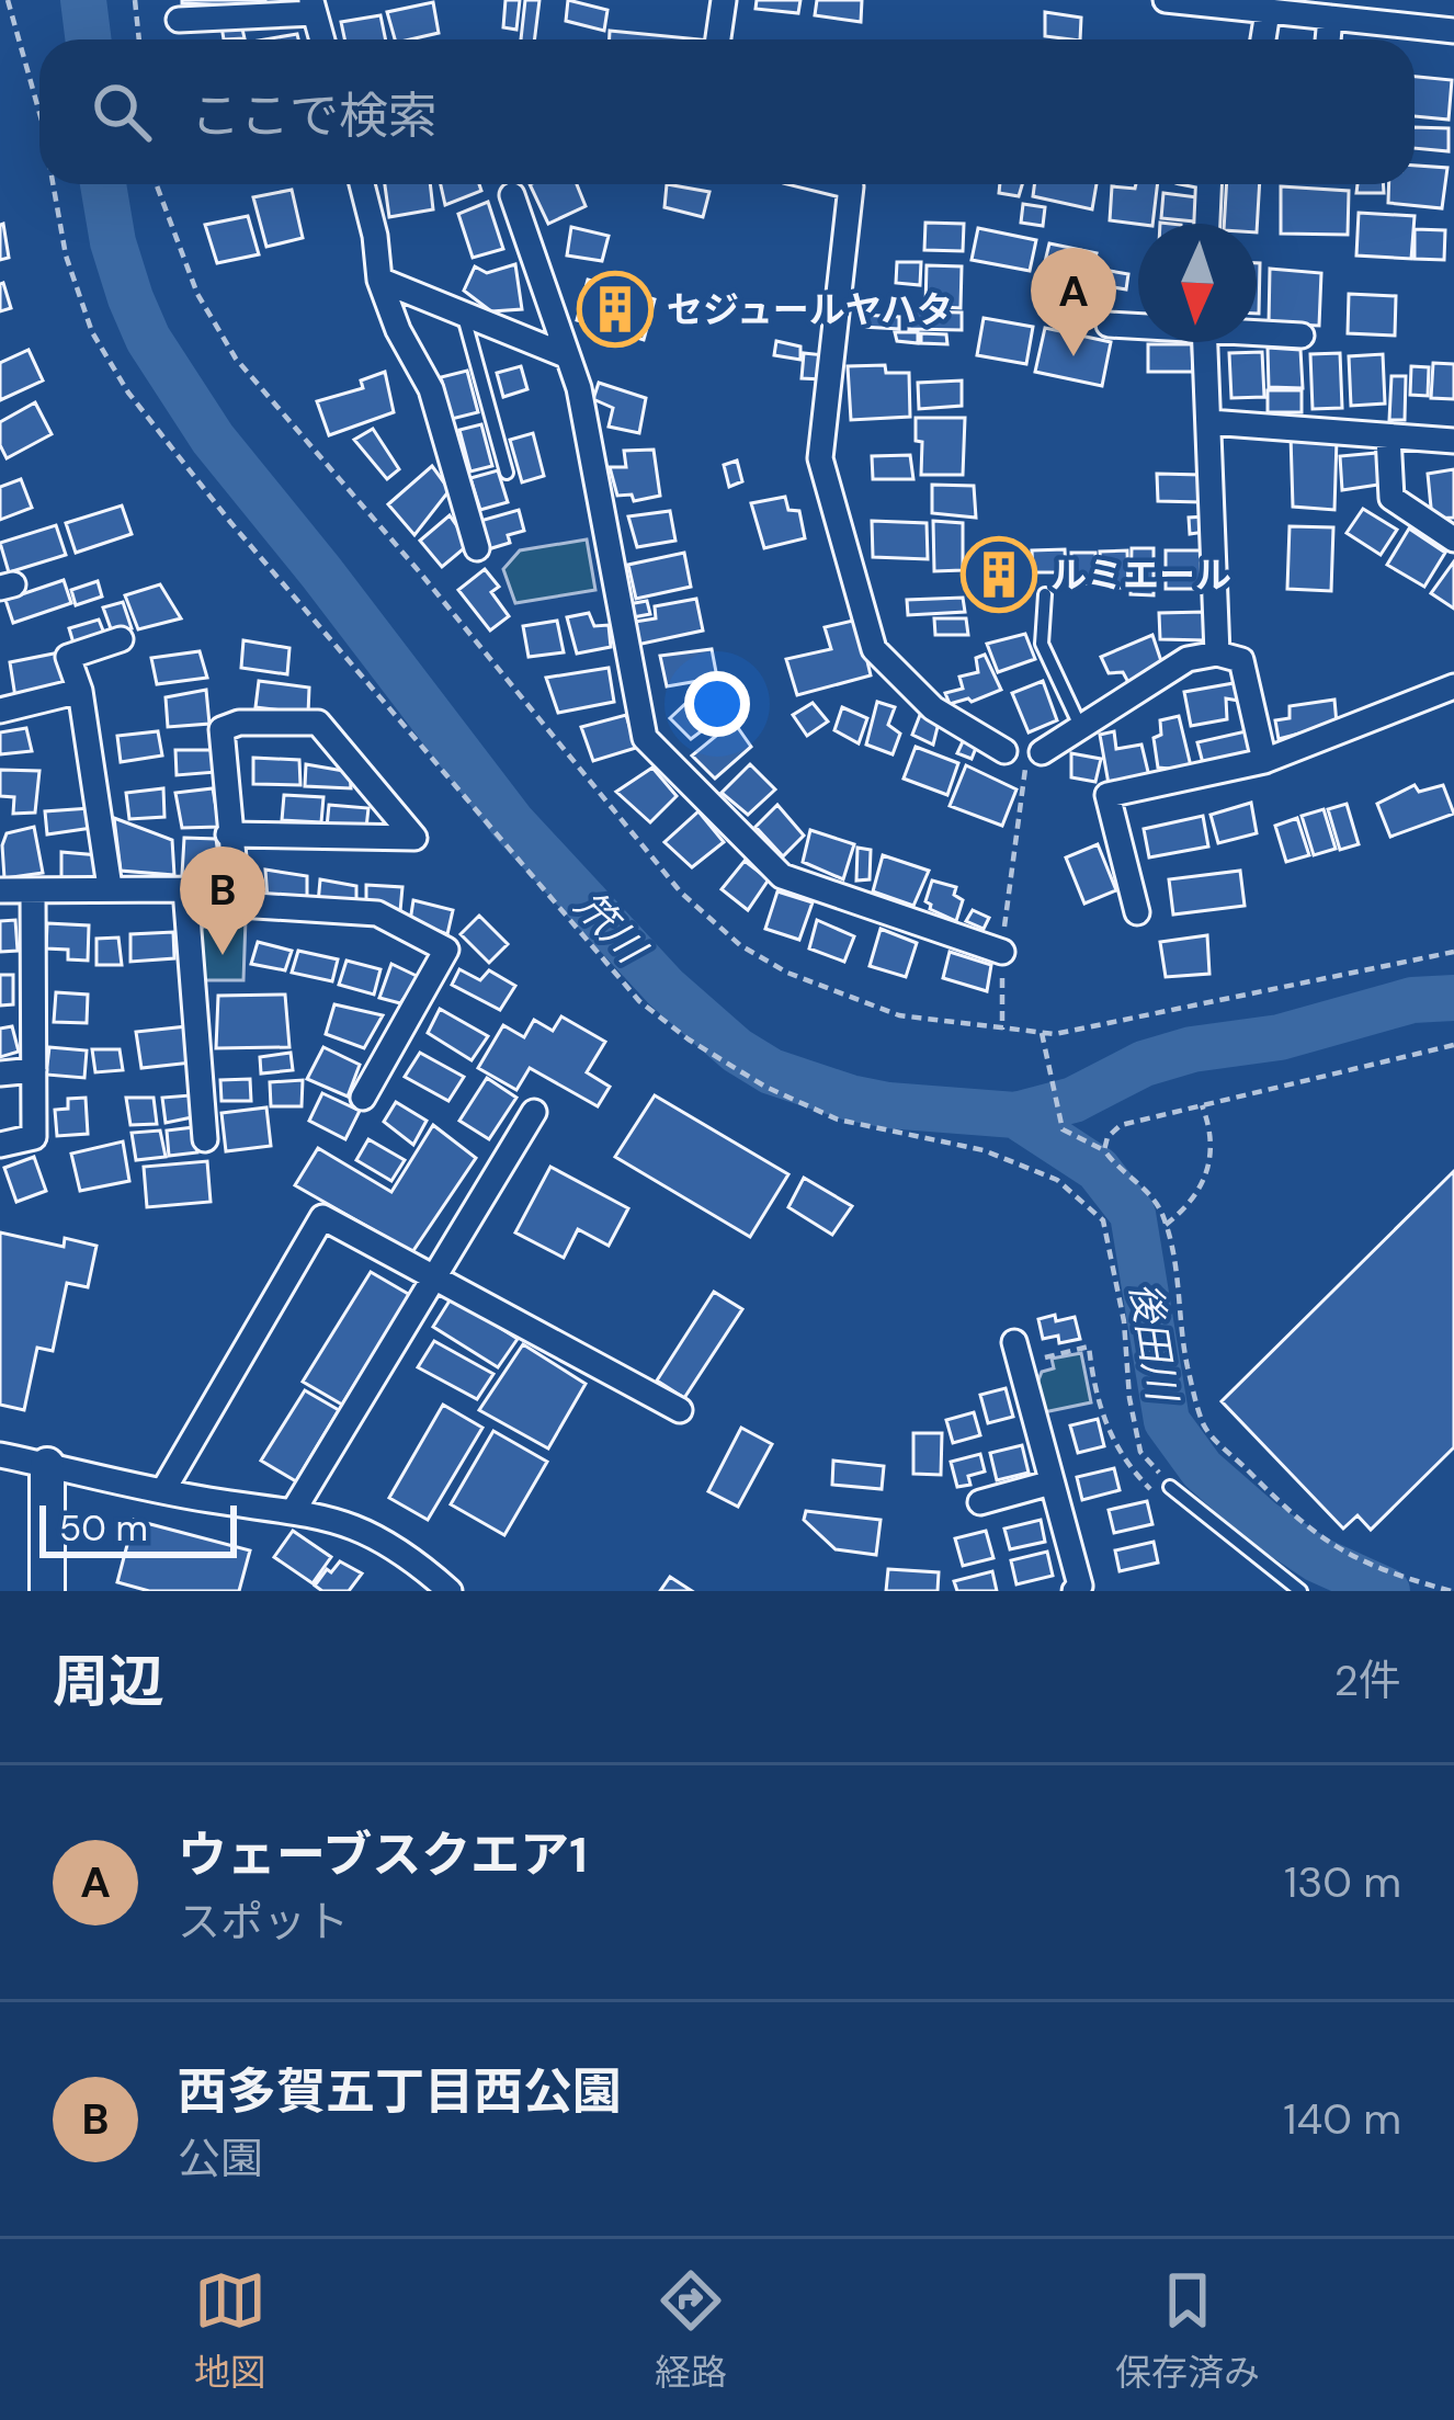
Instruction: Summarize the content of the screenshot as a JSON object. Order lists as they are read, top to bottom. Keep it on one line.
{"water":["笊川","後田川"],"places":{"building":["セジュールヤハタ","ルミエール"]},"scale_bar":"50 m","north":"bottom","page":{"search":"ここで検索","pins":["A","B"],"scale":"50 m","heading":["周辺","2件"],"list":[{"mark":"A","name":"ウェーブスクエア1","note":"スポット","value":"130 m"},{"mark":"B","name":"西多賀五丁目西公園","note":"公園","value":"140 m"}],"nav":["地図","経路","保存済み"]}}
